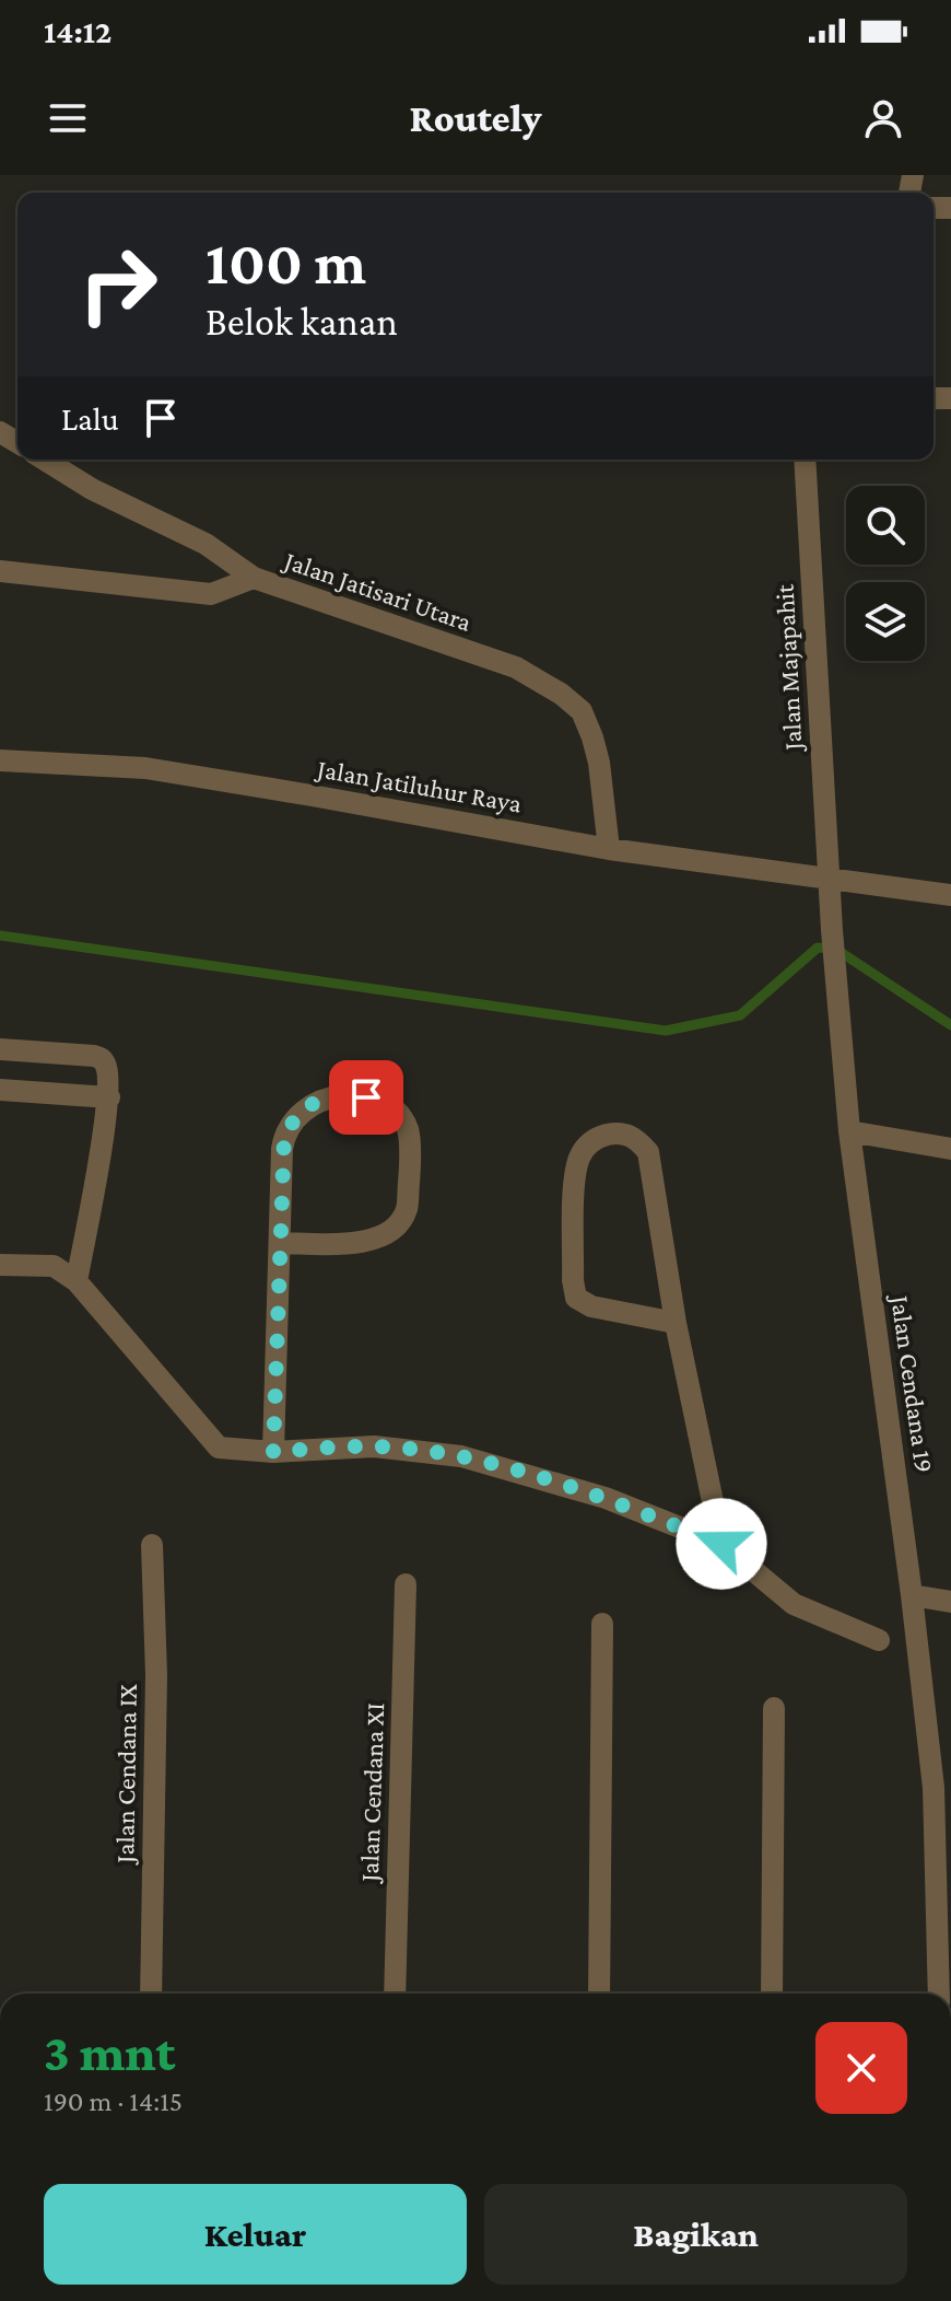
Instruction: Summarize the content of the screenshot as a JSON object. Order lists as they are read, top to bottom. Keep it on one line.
{"streets":{"street":["Jalan Jatisari Utara","Jalan Majapahit","Jalan Jatiluhur Raya","Jalan Cendana 19","Jalan Cendana IX","Jalan Cendana XI"]},"crossings":[["Jalan Jatisari Utara","Jalan Jatiluhur Raya"],["Jalan Majapahit","Jalan Jatiluhur Raya"],["Jalan Majapahit","Jalan Cendana 19"],["Jalan Jatiluhur Raya","Jalan Cendana 19"]],"page":{"status":"14:12","header":"Routely","turn":["100 m","Belok kanan"],"then":"Lalu","heading":["3 mnt","190 m · 14:15"],"buttons":["Keluar","Bagikan"]}}
